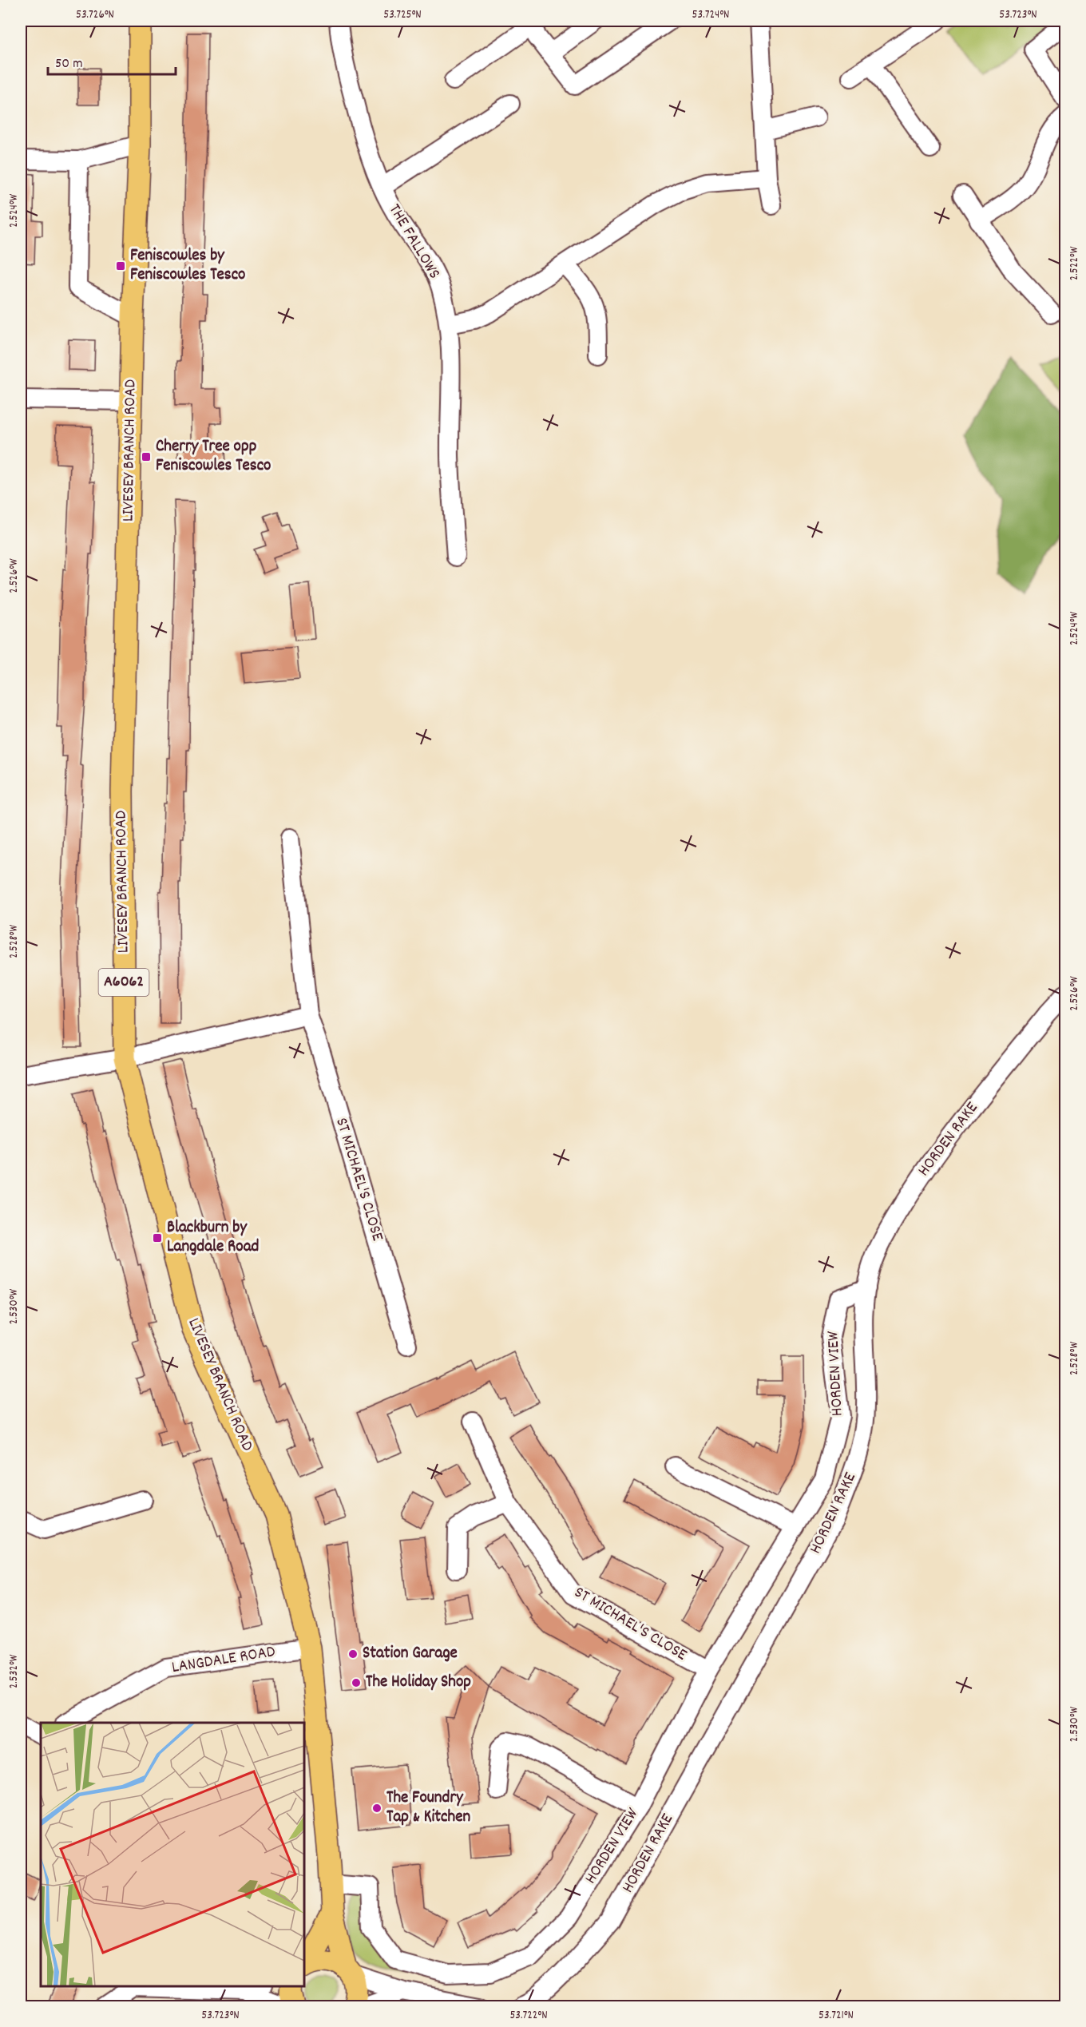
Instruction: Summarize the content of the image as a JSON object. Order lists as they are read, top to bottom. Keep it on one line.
{"streets":{"main road":["LIVESEY BRANCH ROAD","A6062"],"street":["THE FALLOWS","HORDEN RAKE","ST MICHAEL'S CLOSE","HORDEN VIEW","LANGDALE ROAD"]},"crossings":[["LIVESEY BRANCH ROAD","HORDEN VIEW"],["LIVESEY BRANCH ROAD","LANGDALE ROAD"],["HORDEN RAKE","HORDEN VIEW"],["ST MICHAEL'S CLOSE","HORDEN VIEW"]],"places":{"transit":["Feniscowles by Feniscowles Tesco","Cherry Tree opp Feniscowles Tesco","Blackburn by Langdale Road"],"other":["Station Garage","The Holiday Shop","The Foundry Tap & Kitchen"]},"scale_bar":"50 m","coordinates":["53.726°N","53.725°N","53.724°N","53.723°N","2.524°W","2.522°W","2.526°W","2.528°W","2.530°W","2.532°W","53.722°N","53.721°N"]}
